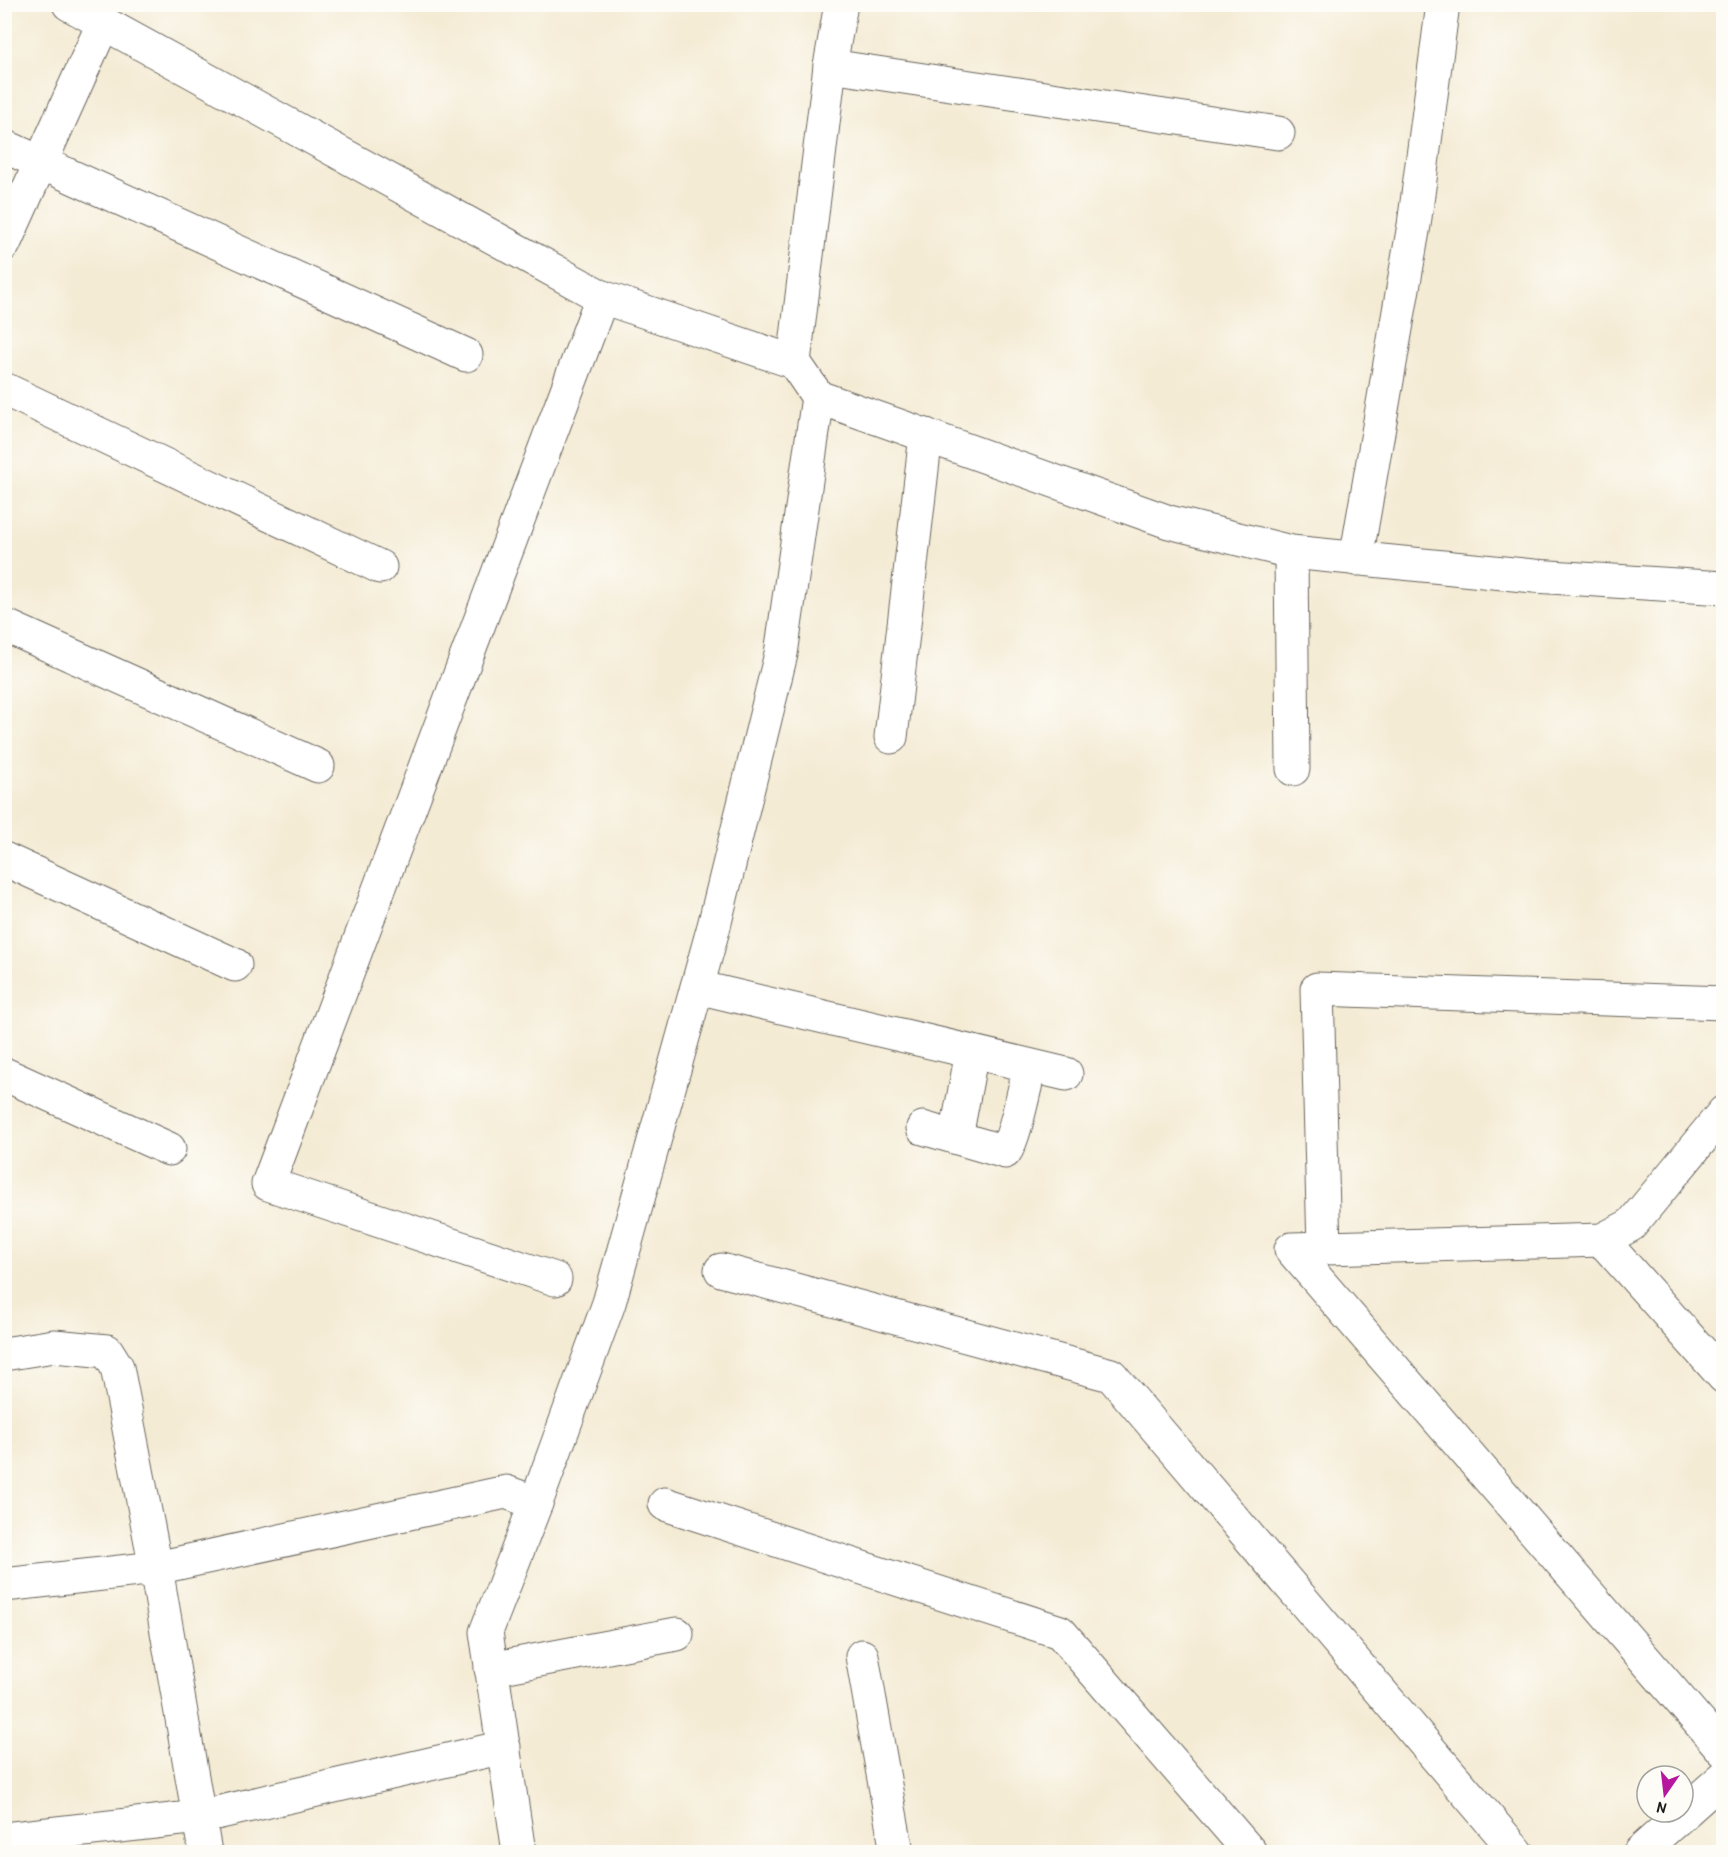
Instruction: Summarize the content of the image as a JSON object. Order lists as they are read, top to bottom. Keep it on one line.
{"north":"bottom"}
